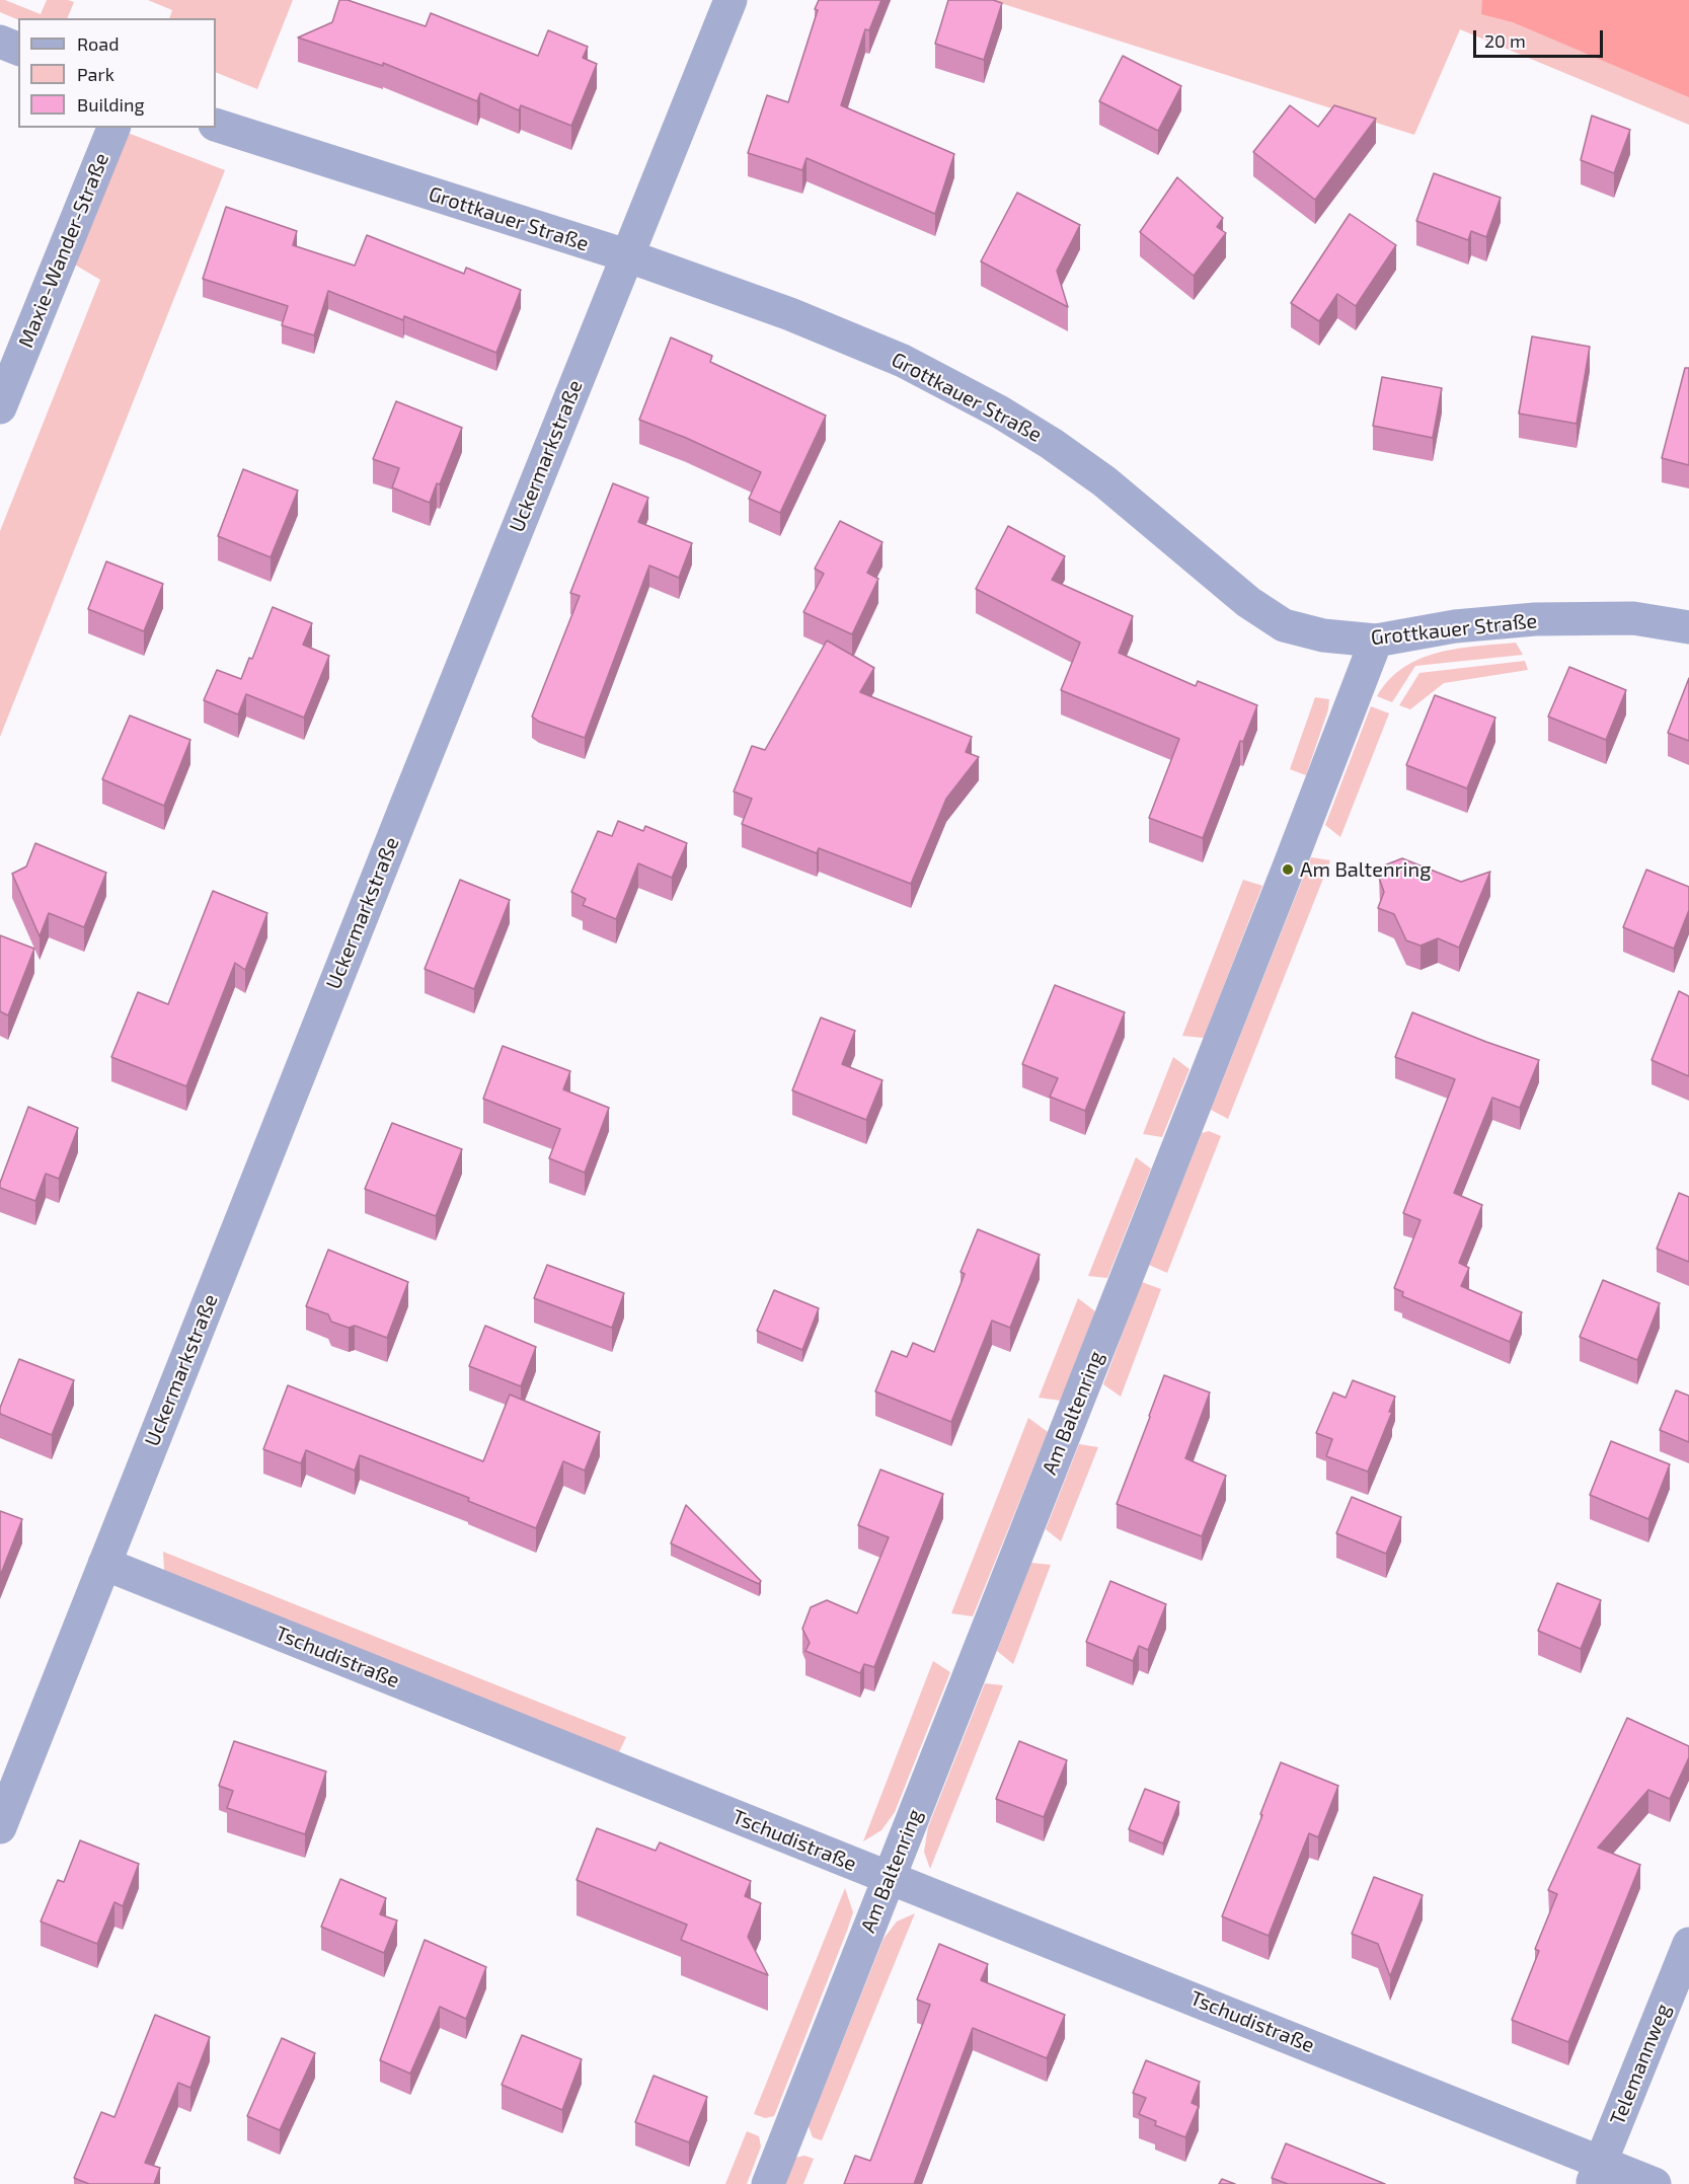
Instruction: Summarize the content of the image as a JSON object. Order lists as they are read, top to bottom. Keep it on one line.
{"streets":{"street":["Grottkauer Straße","Maxie-Wander-Straße","Uckermarkstraße","Am Baltenring","Tschudistraße","Telemannweg"]},"crossings":[["Grottkauer Straße","Uckermarkstraße"],["Grottkauer Straße","Am Baltenring"],["Uckermarkstraße","Tschudistraße"],["Am Baltenring","Tschudistraße"],["Tschudistraße","Telemannweg"]],"places":["Am Baltenring"],"legend":["Road","Park","Building"],"scale_bar":"20 m"}
